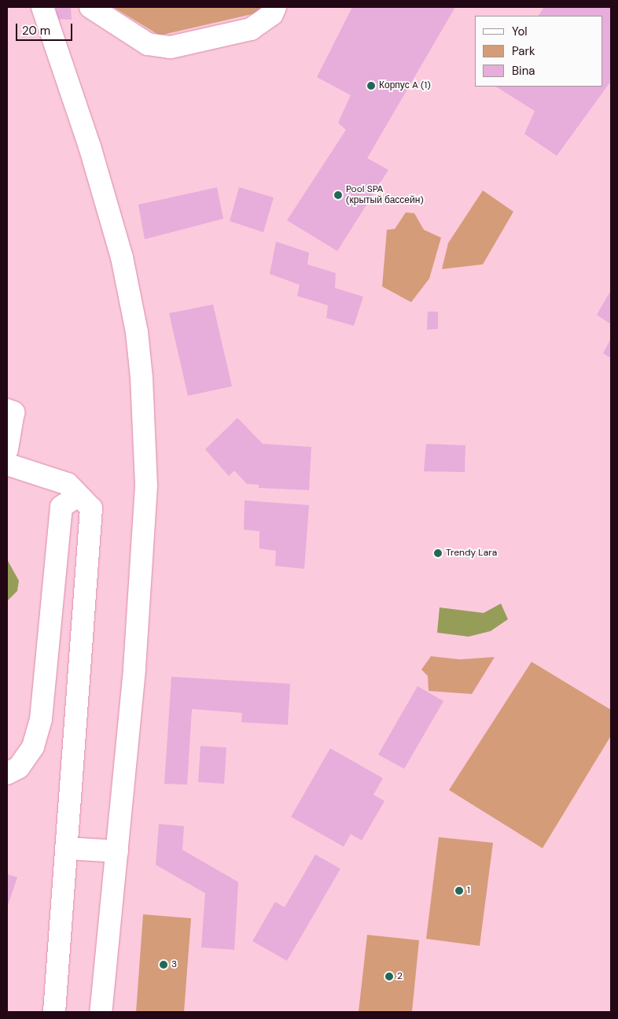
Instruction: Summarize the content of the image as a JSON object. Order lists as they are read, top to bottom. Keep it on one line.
{"places":["Корпус A (1)","Pool SPA (крытый бассейн)","Trendy Lara","1","3","2"],"legend":["Yol","Park","Bina"],"scale_bar":"20 m"}
